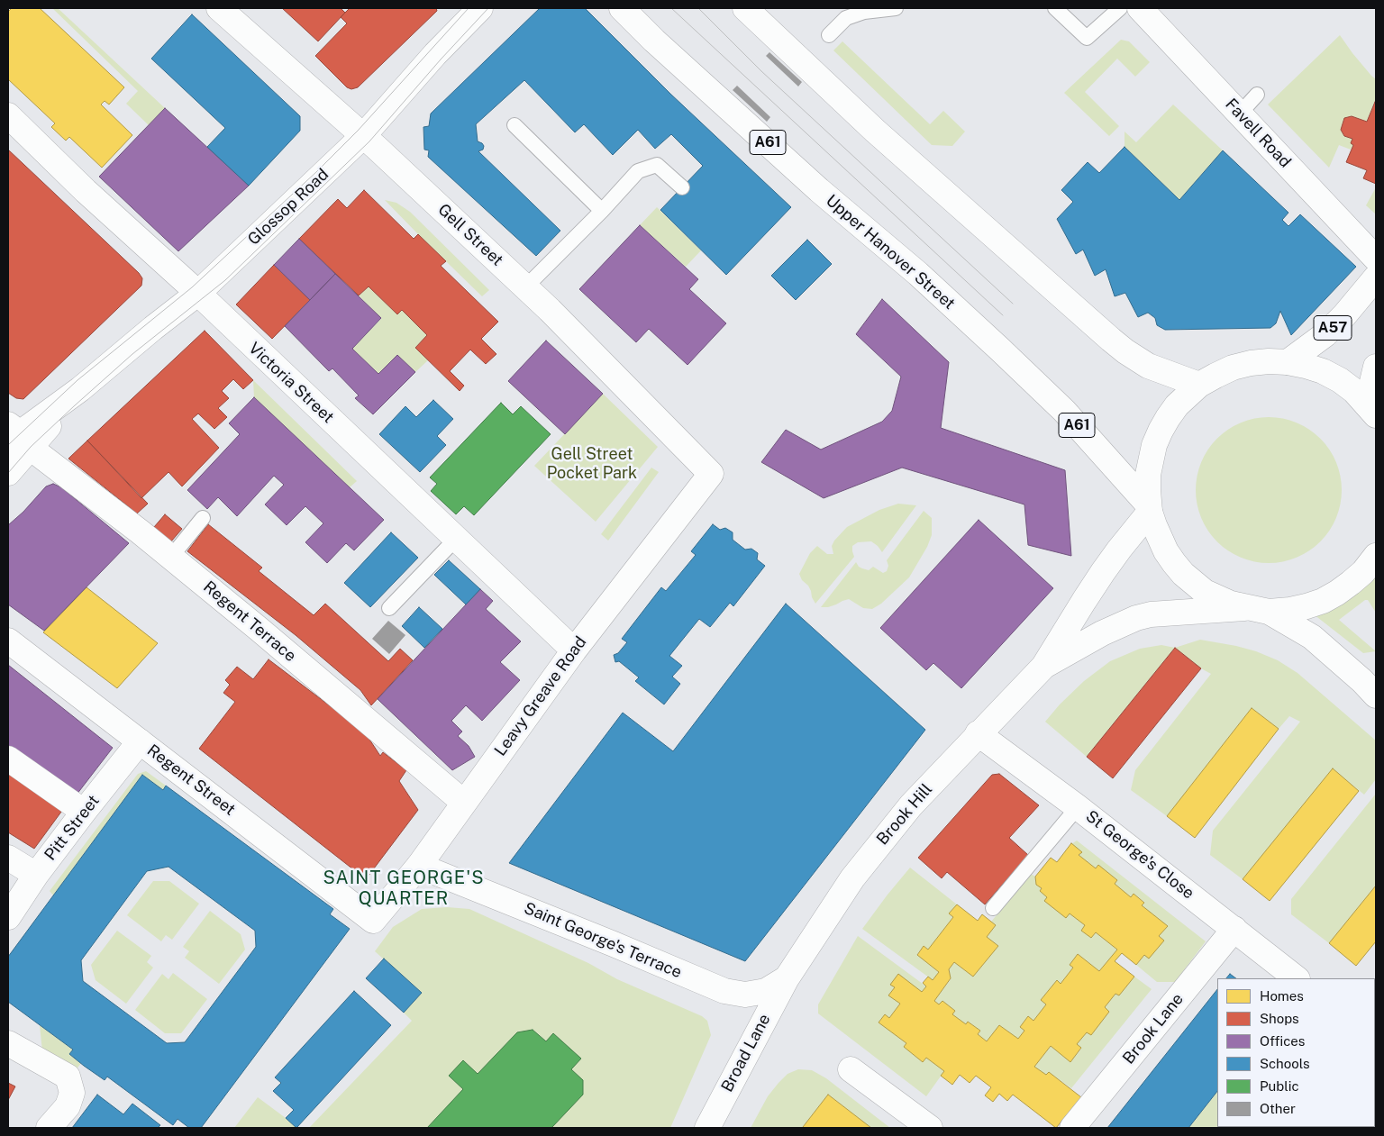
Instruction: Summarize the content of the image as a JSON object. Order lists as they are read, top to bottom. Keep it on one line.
{"streets":{"main road":["Favell Road","A61","Glossop Road","Gell Street","Upper Hanover Street","A57","Victoria Street","Regent Terrace","Leavy Greave Road","Regent Street","Brook Hill","Pitt Street","St George's Close","Saint George's Terrace","Brook Lane","Broad Lane"]},"crossings":[["Glossop Road","Gell Street"],["Glossop Road","Victoria Street"],["Glossop Road","Regent Terrace"],["Gell Street","Leavy Greave Road"],["Upper Hanover Street","Brook Hill"],["Victoria Street","Leavy Greave Road"],["Regent Terrace","Leavy Greave Road"],["Leavy Greave Road","Regent Street"],["Leavy Greave Road","Saint George's Terrace"],["Regent Street","Pitt Street"],["Brook Hill","St George's Close"],["Brook Hill","Saint George's Terrace"],["Brook Hill","Broad Lane"],["St George's Close","Brook Lane"],["Saint George's Terrace","Broad Lane"]],"districts":["SAINT GEORGE'S QUARTER"],"parks":["Gell Street Pocket Park"],"legend":["Homes","Shops","Offices","Schools","Public","Other"]}
